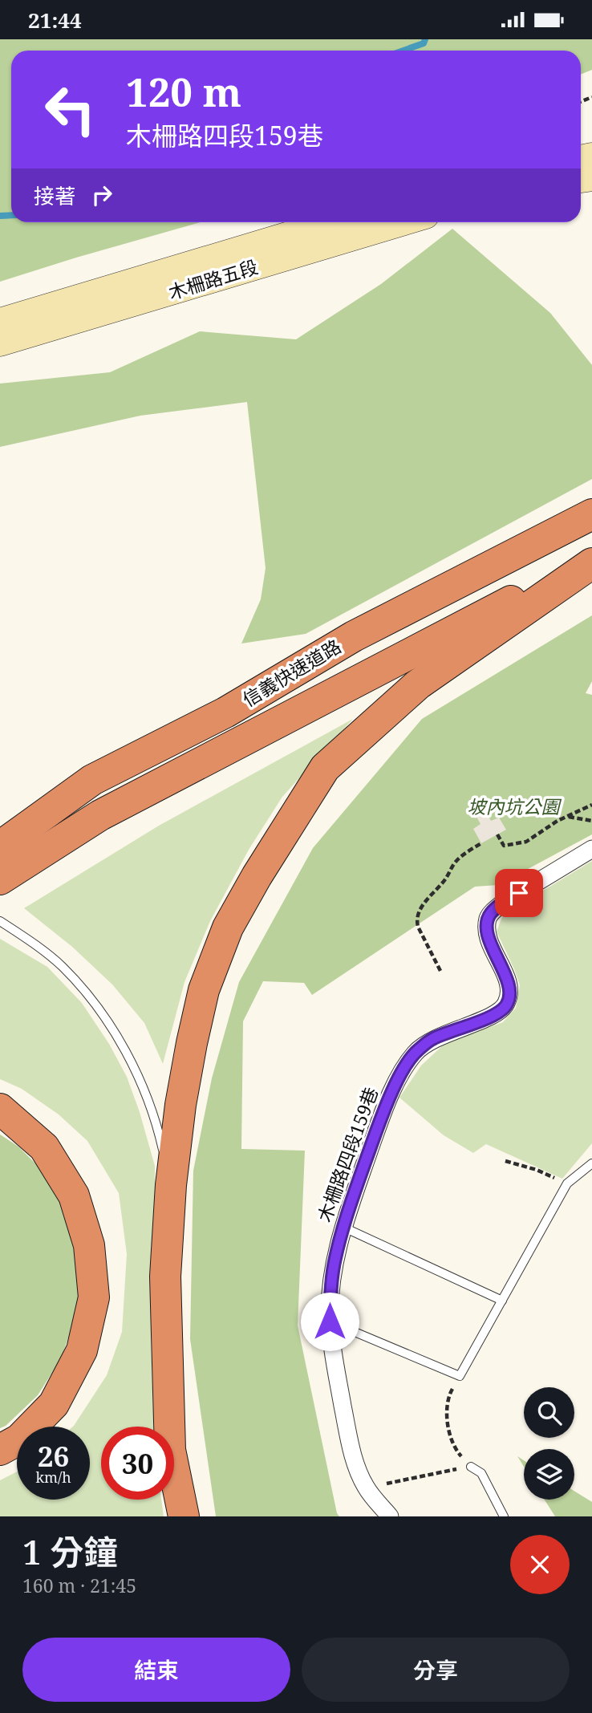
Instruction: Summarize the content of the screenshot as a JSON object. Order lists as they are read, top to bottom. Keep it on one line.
{"streets":{"highway":["信義快速道路"],"main road":["木柵路五段"],"street":["木柵路四段159巷"]},"parks":["坡內坑公園"],"page":{"status":"21:44","turn":["120 m","木柵路四段159巷"],"then":"接著","speed":"26 km/h","limit":"30","heading":["1 分鐘","160 m · 21:45"],"buttons":["結束","分享"]}}
